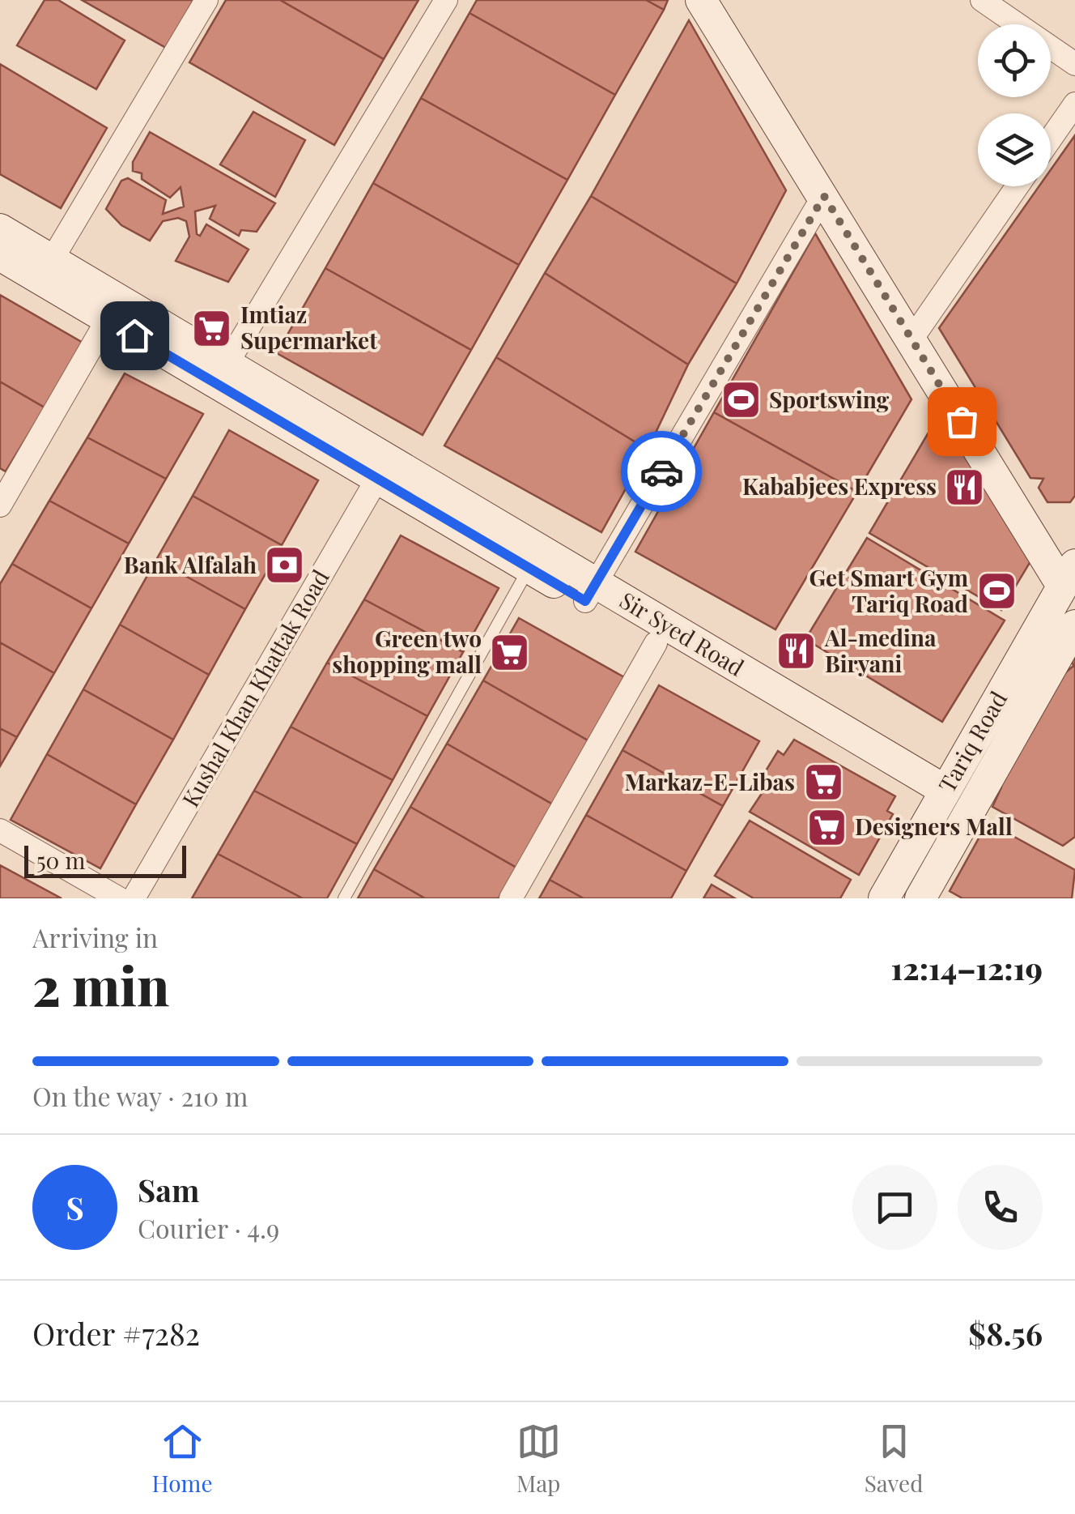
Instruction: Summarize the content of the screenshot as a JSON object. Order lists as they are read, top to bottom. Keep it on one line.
{"streets":{"main road":["Sir Syed Road","Tariq Road"],"street":["Kushal Khan Khattak Road"]},"crossings":[["Sir Syed Road","Kushal Khan Khattak Road"],["Sir Syed Road","Tariq Road"]],"places":{"supermarket":["Imtiaz Supermarket","Green two shopping mall","Markaz-E-Libas","Designers Mall"],"sports":["Sportswing","Get Smart Gym Tariq Road"],"restaurant":["Kababjees Express","Al-medina Biryani"],"bank":["Bank Alfalah"]},"scale_bar":"50 m","page":{"scale":"50 m","heading":["2 min","Arriving in","12:14–12:19"],"panel":["Sam","Courier · 4.9","Order #7282","$8.56"],"bar":"On the way · 210 m","round":"S","tabs":["Home","Map","Saved"]}}
